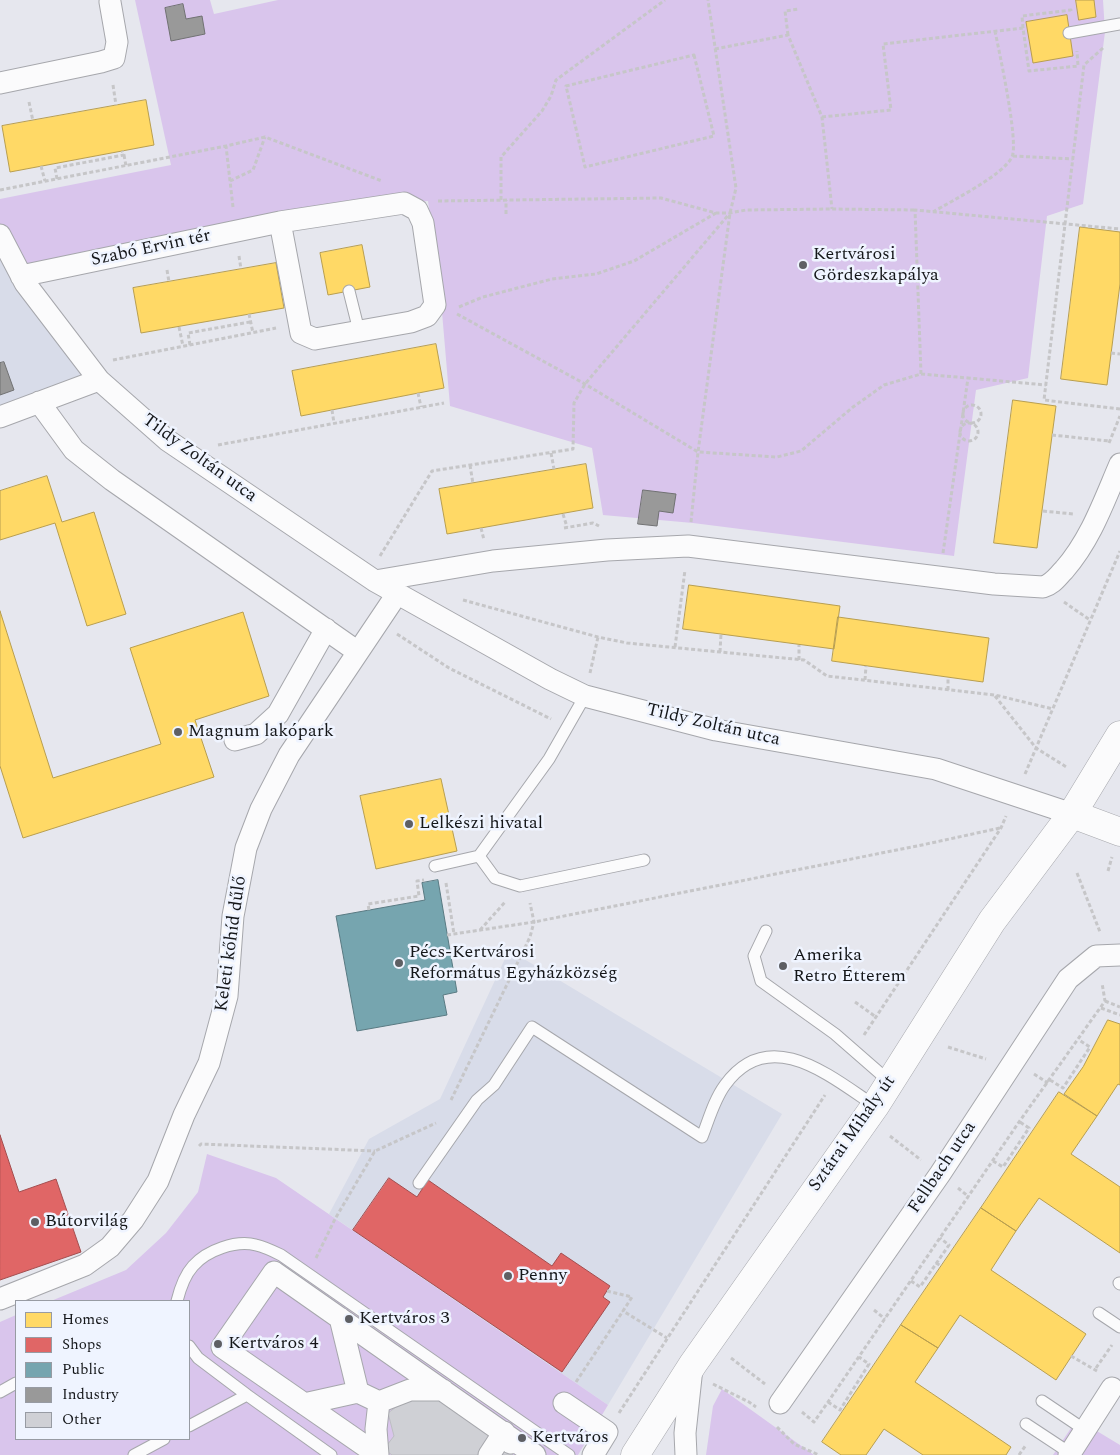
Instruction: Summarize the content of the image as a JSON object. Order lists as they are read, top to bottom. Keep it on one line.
{"streets":{"street":["Szabó Ervin tér","Tildy Zoltán utca","Keleti kőhíd dűlő","Sztárai Mihály út","Fellbach utca"]},"crossings":[["Szabó Ervin tér","Tildy Zoltán utca"],["Tildy Zoltán utca","Keleti kőhíd dűlő"],["Tildy Zoltán utca","Sztárai Mihály út"]],"places":["Kertvárosi Gördeszkapálya","Magnum lakópark","Lelkészi hivatal","Pécs-Kertvárosi Református Egyházközség","Amerika Retro Étterem","Bútorvilág","Penny","Kertváros 3","Kertváros 4","Kertváros"],"legend":["Homes","Shops","Public","Industry","Other"]}
